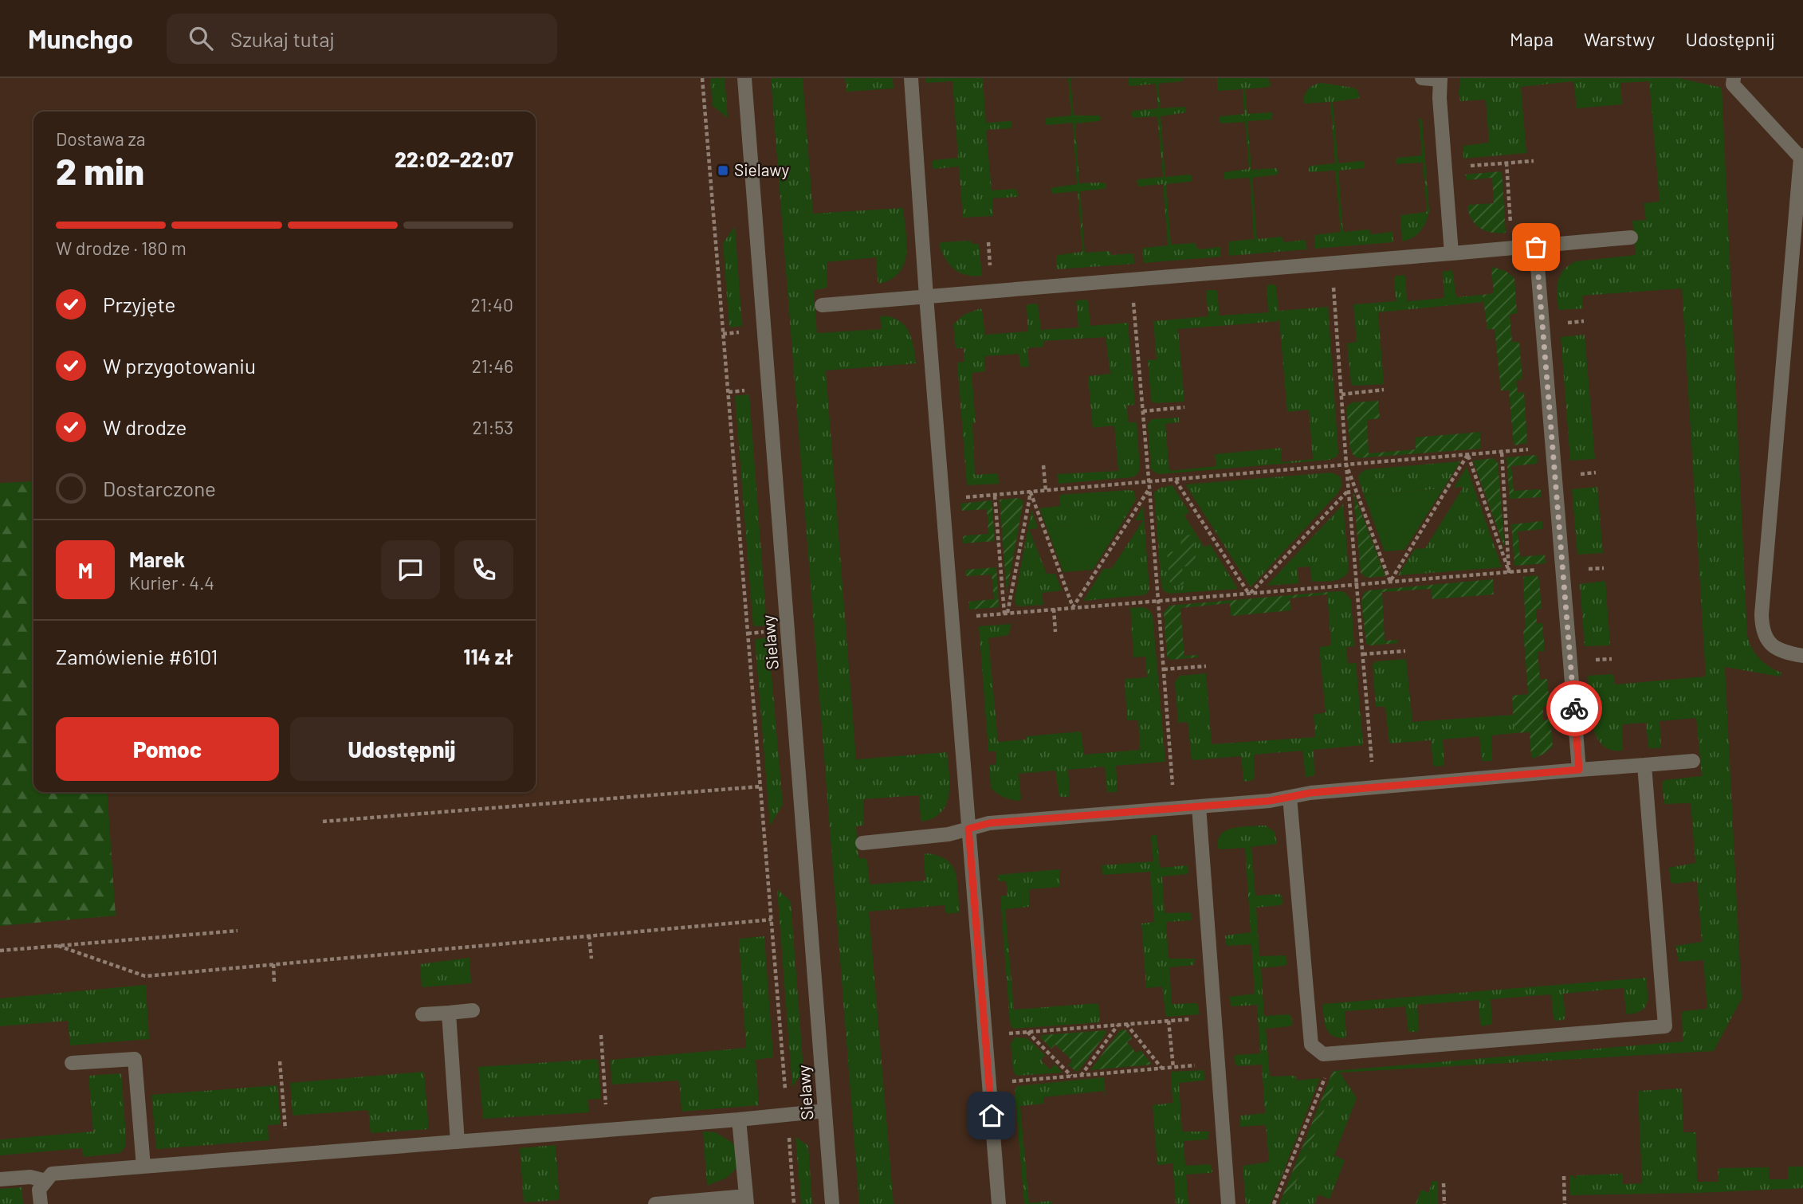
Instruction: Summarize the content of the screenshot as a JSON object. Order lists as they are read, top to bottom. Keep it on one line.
{"streets":{"street":["Sielawy"]},"places":{"transit":["Sielawy"]},"page":{"header":"Munchgo","search":"Szukaj tutaj","nav":["Mapa","Warstwy","Udostępnij"],"heading":["2 min","Dostawa za","22:02–22:07"],"panel":["Marek","Kurier · 4.4","Zamówienie #6101","114 zł"],"bar":"W drodze · 180 m","list":[["Przyjęte","21:40"],["W przygotowaniu","21:46"],["W drodze","21:53"],"Dostarczone"],"round":"M","buttons":["Pomoc","Udostępnij"]}}
